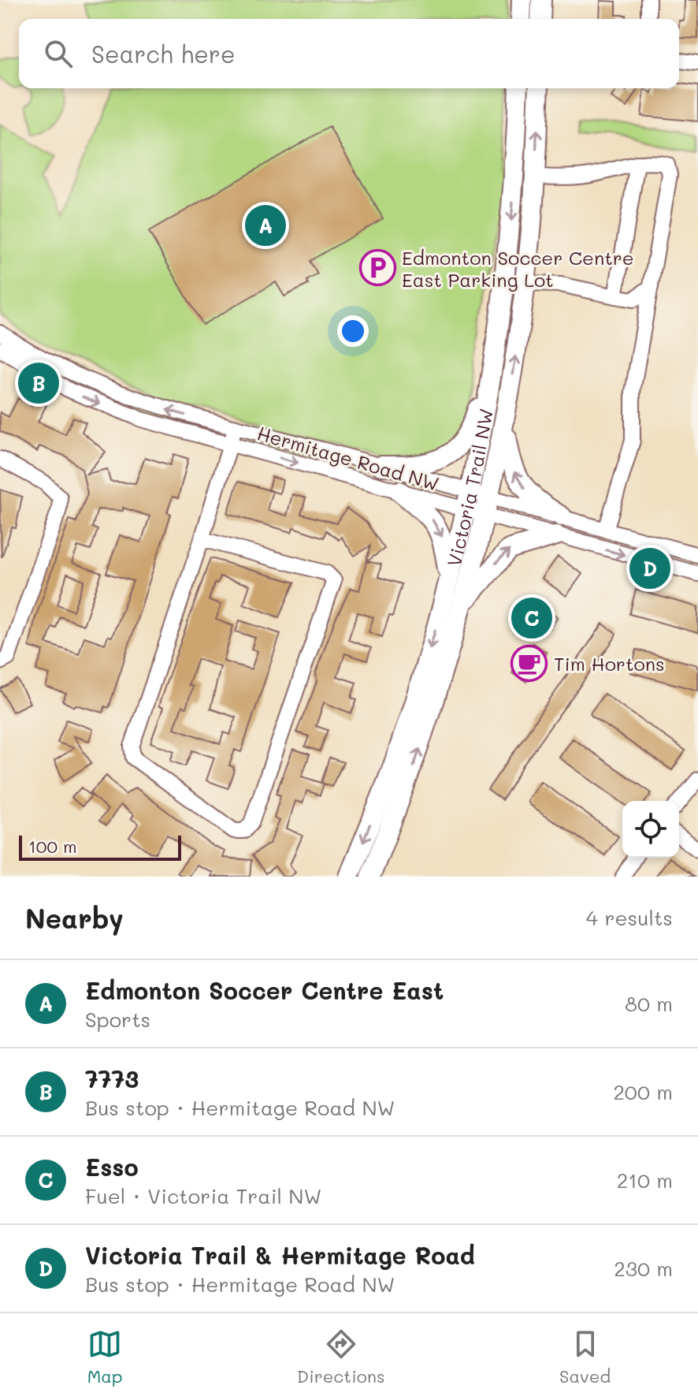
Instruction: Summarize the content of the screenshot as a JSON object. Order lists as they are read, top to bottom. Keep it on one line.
{"streets":{"main road":["Victoria Trail NW"],"street":["Hermitage Road NW"]},"crossings":[["Hermitage Road NW","Victoria Trail NW"]],"places":{"parking":["Edmonton Soccer Centre East Parking Lot"],"cafe":["Tim Hortons"]},"scale_bar":"100 m","page":{"search":"Search here","pins":["A","B","D","C"],"scale":"100 m","heading":["Nearby","4 results"],"list":[{"mark":"A","name":"Edmonton Soccer Centre East","note":"Sports","value":"80 m"},{"mark":"B","name":"7773","note":"Bus stop · Hermitage Road NW","value":"200 m"},{"mark":"C","name":"Esso","note":"Fuel · Victoria Trail NW","value":"210 m"},{"mark":"D","name":"Victoria Trail & Hermitage Road","note":"Bus stop · Hermitage Road NW","value":"230 m"}],"nav":["Map","Directions","Saved"]}}
